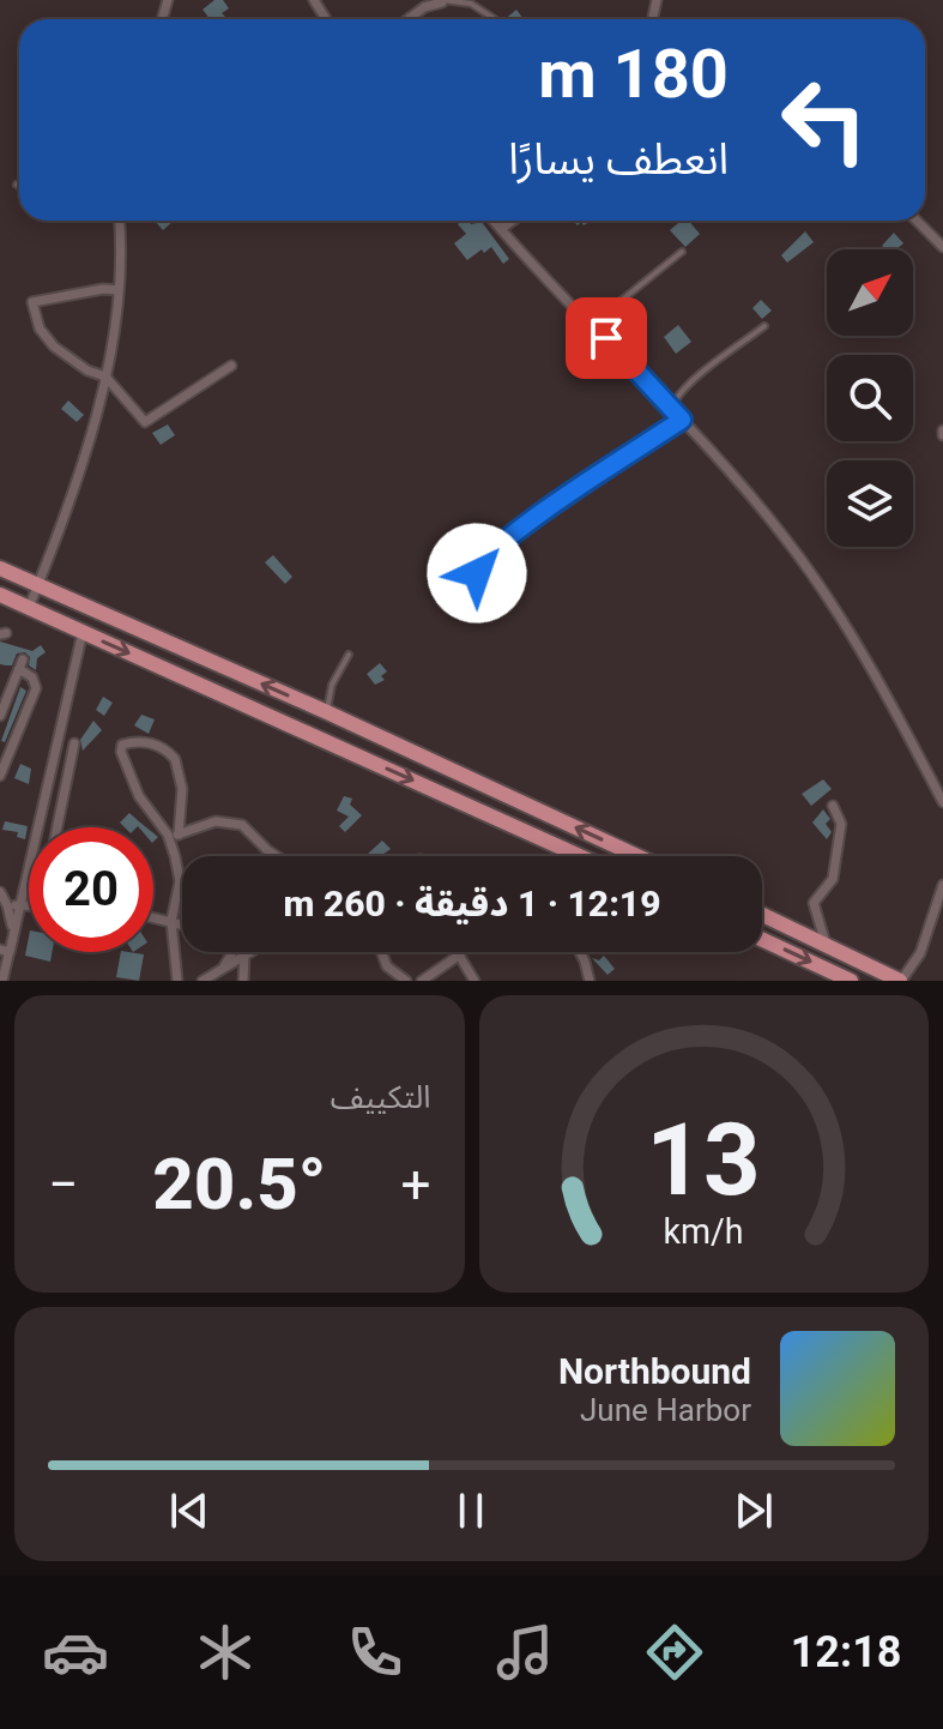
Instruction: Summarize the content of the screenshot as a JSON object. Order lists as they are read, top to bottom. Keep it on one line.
{"north":"top right","page":{"turn":["180 m","انعطف يسارًا"],"limit":"20","trip":"12:19 · 1 دقيقة · 260 m","tile":"التكييف","heat":["−","20.5°","+"],"song":["Northbound","June Harbor"],"tabs":"12:18","gauge":["13","km/h"]}}
